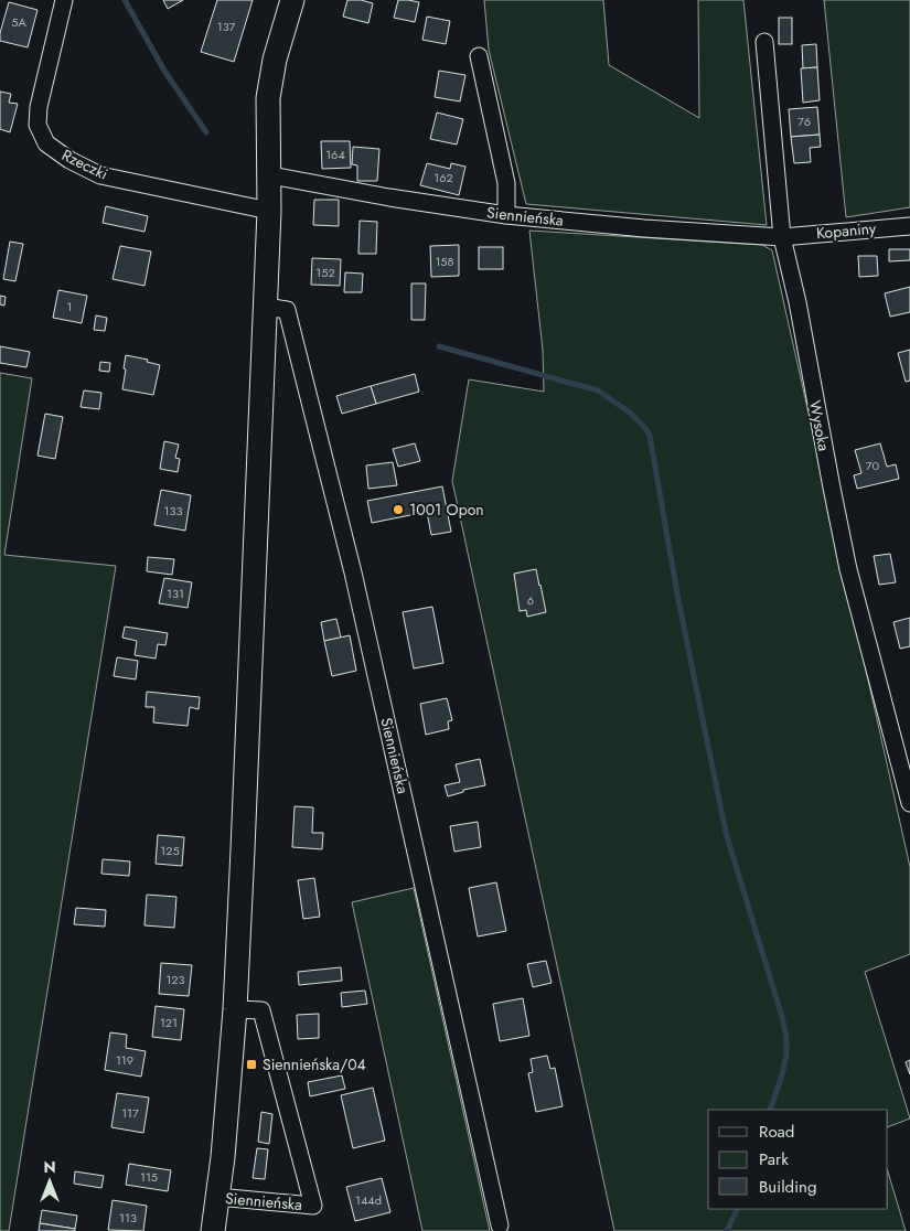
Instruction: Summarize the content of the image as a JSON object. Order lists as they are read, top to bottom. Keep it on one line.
{"streets":{"main road":["Siennieńska"],"street":["Rzeczki","Kopaniny","Wysoka"]},"crossings":[["Rzeczki","Siennieńska"],["Siennieńska","Kopaniny"],["Siennieńska","Wysoka"],["Kopaniny","Wysoka"]],"places":{"other":["1001 Opon"],"transit":["Siennieńska/04"]},"house_numbers":["5A","137","76","164","162","158","152","1","70","133","131","6","125","123","121","119","117","115","144d","113"],"legend":["Road","Park","Building"],"north":"top"}
